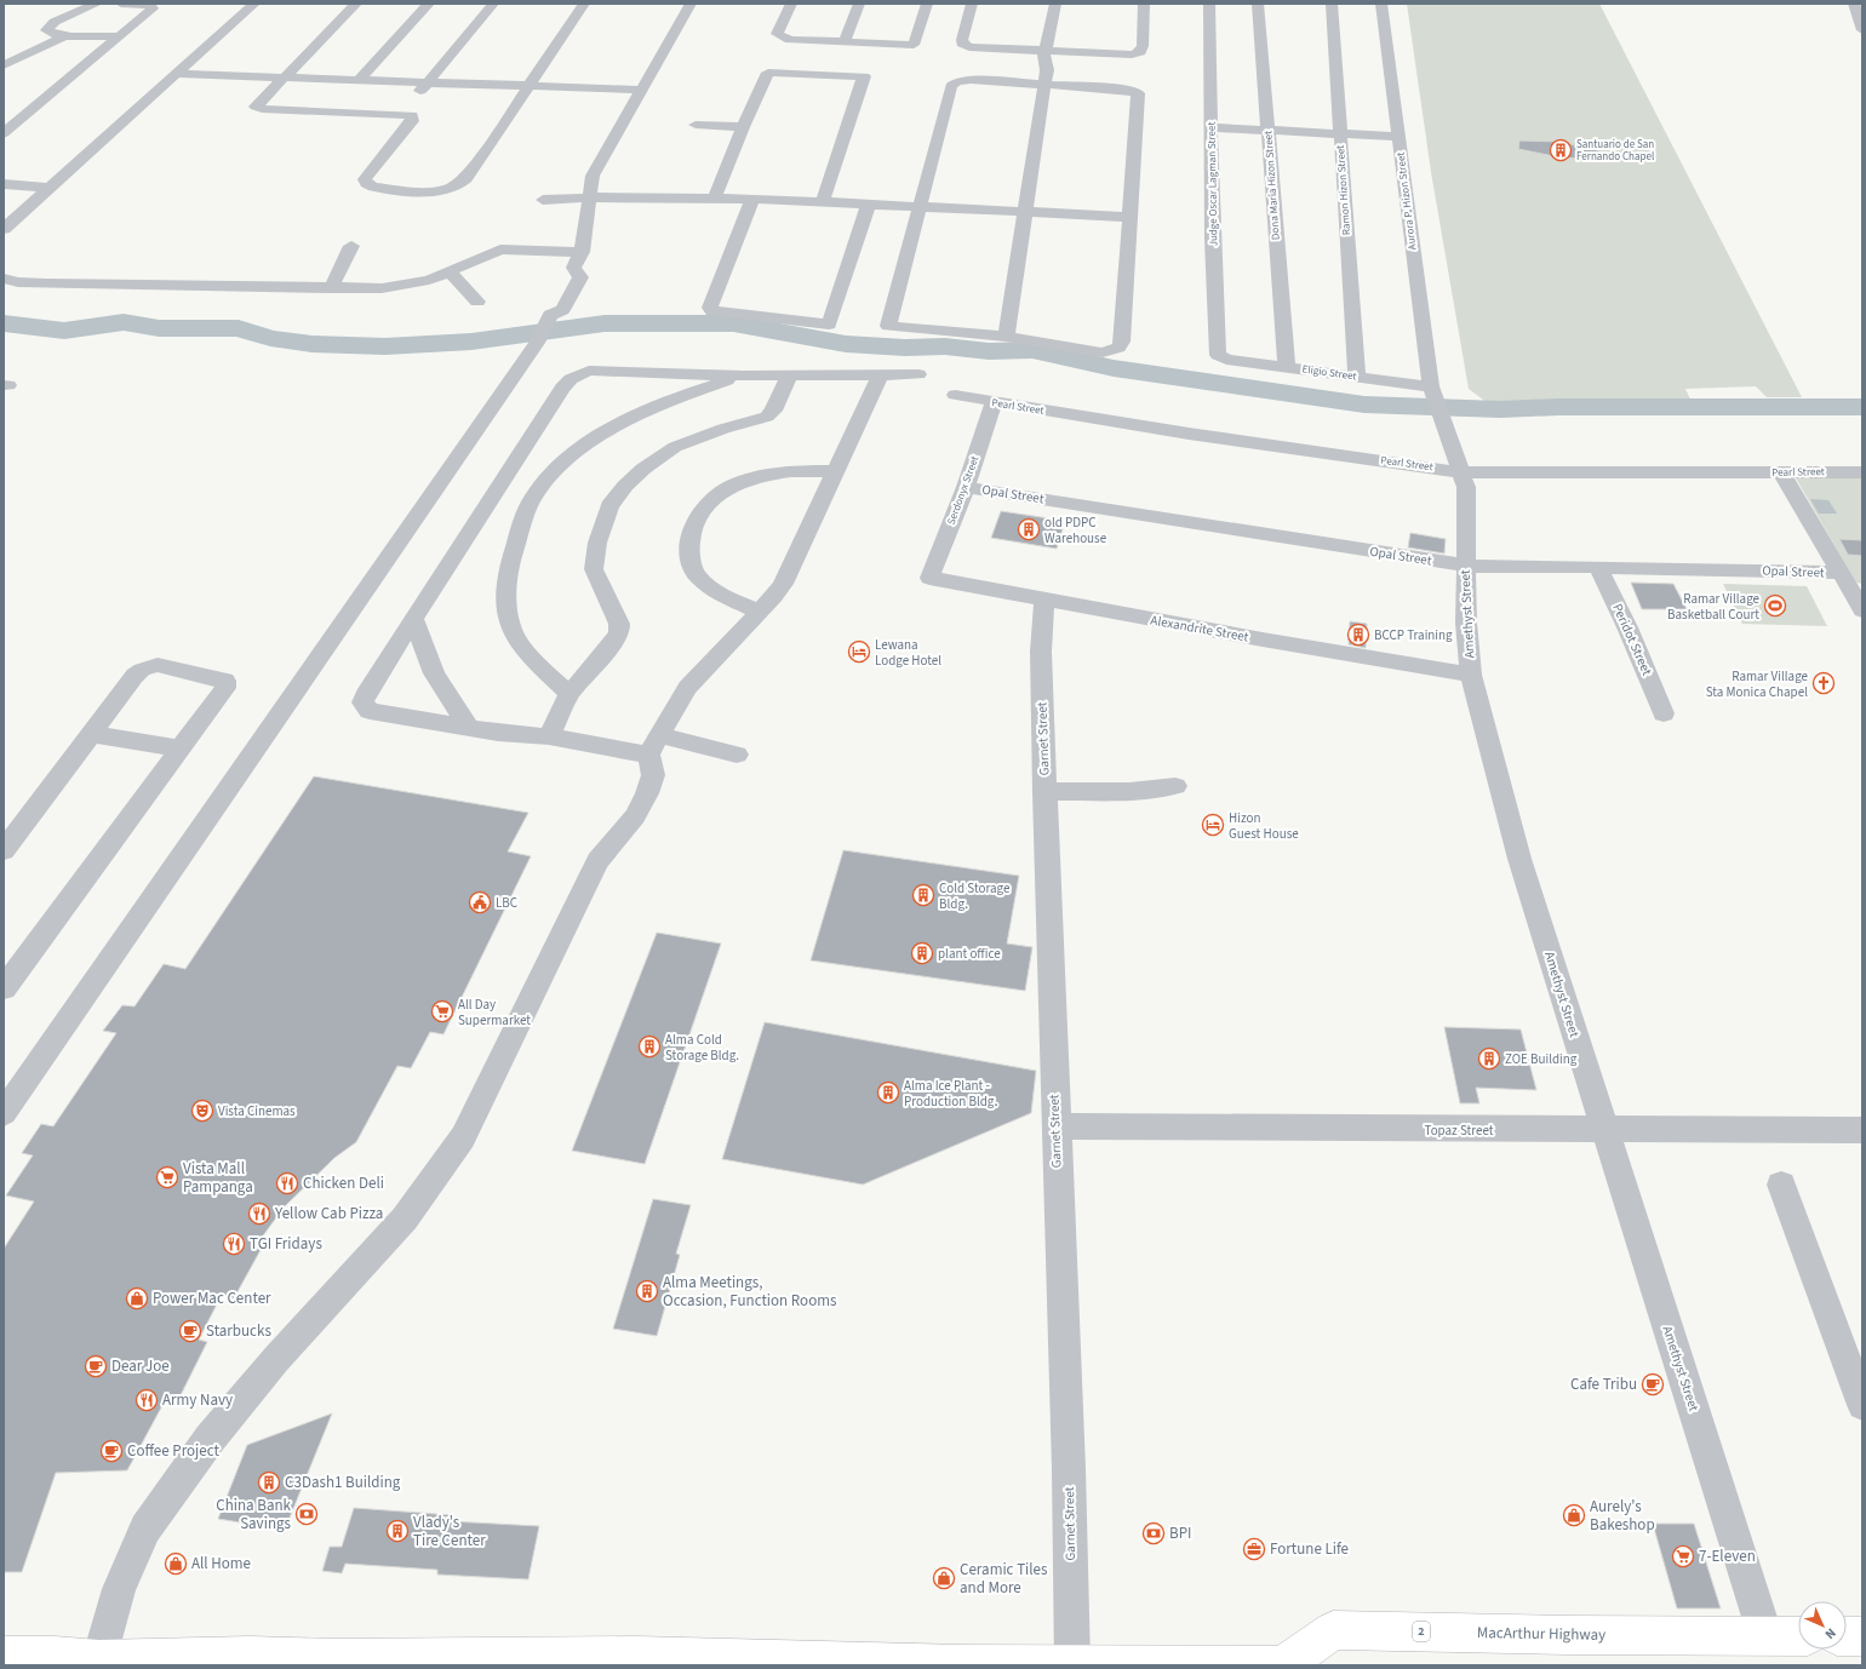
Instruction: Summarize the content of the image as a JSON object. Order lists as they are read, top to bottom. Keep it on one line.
{"streets":{"highway":["2","MacArthur Highway"],"street":["Judge Oscar Lagman Street","Dona Maria Hizon Street","Ramon Hizon Street","Aurora P. Hizon Street","Eligio Street","Pearl Street","Serdonyx Street","Opal Street","Amethyst Street","Alexandrite Street","Peridot Street","Garnet Street","Topaz Street"]},"crossings":[["Judge Oscar Lagman Street","Eligio Street"],["Dona Maria Hizon Street","Eligio Street"],["Ramon Hizon Street","Eligio Street"],["Aurora P. Hizon Street","Eligio Street"],["Aurora P. Hizon Street","Amethyst Street"],["Eligio Street","Amethyst Street"],["Pearl Street","Serdonyx Street"],["Pearl Street","Amethyst Street"],["Serdonyx Street","Opal Street"],["Serdonyx Street","Alexandrite Street"],["Opal Street","Amethyst Street"],["Opal Street","Peridot Street"],["Amethyst Street","Alexandrite Street"],["Amethyst Street","Topaz Street"],["Amethyst Street","MacArthur Highway"],["Alexandrite Street","Garnet Street"],["Garnet Street","Topaz Street"],["Garnet Street","MacArthur Highway"]],"places":{"building":["Santuario de San Fernando Chapel","old PDPC Warehouse","BCCP Training","Cold Storage Bldg.","plant office","Alma Cold Storage Bldg.","ZOE Building","Alma Ice Plant - Production Bldg.","Alma Meetings, Occasion, Function Rooms","C3Dash1 Building","Vlady's Tire Center"],"sports":["Ramar Village Basketball Court"],"hotel":["Lewana Lodge Hotel","Hizon Guest House"],"church":["Ramar Village Sta Monica Chapel"],"public building":["LBC"],"supermarket":["All Day Supermarket","Vista Mall Pampanga","7-Eleven"],"theatre":["Vista Cinemas"],"restaurant":["Chicken Deli","Yellow Cab Pizza","TGI Fridays","Army Navy"],"shop":["Power Mac Center","Aurely's Bakeshop","All Home","Ceramic Tiles and More"],"cafe":["Starbucks","Dear Joe","Cafe Tribu","Coffee Project"],"bank":["China Bank Savings","BPI"],"office":["Fortune Life"]},"north":"bottom right"}
